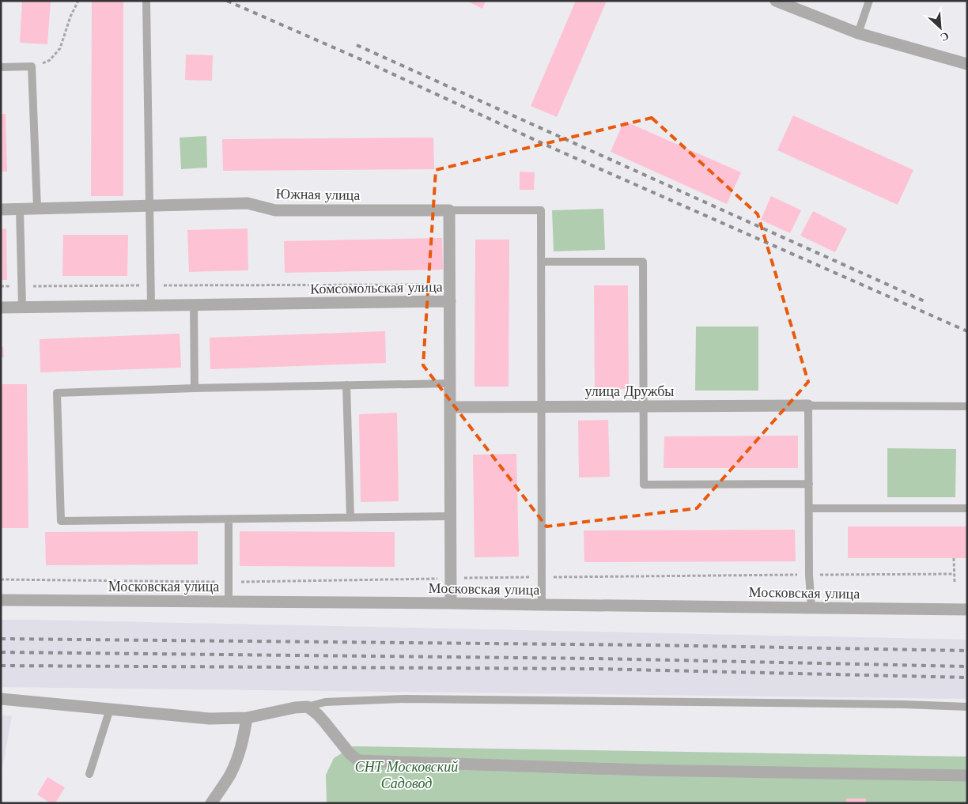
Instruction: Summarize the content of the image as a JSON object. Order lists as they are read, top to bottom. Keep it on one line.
{"streets":{"street":["Южная улица","Комсомольская улица","улица Дружбы","Московская улица"]},"crossings":[["Комсомольская улица","улица Дружбы"],["Комсомольская улица","Московская улица"]],"parks":["СНТ Московский Садовод"],"north":"bottom right"}
